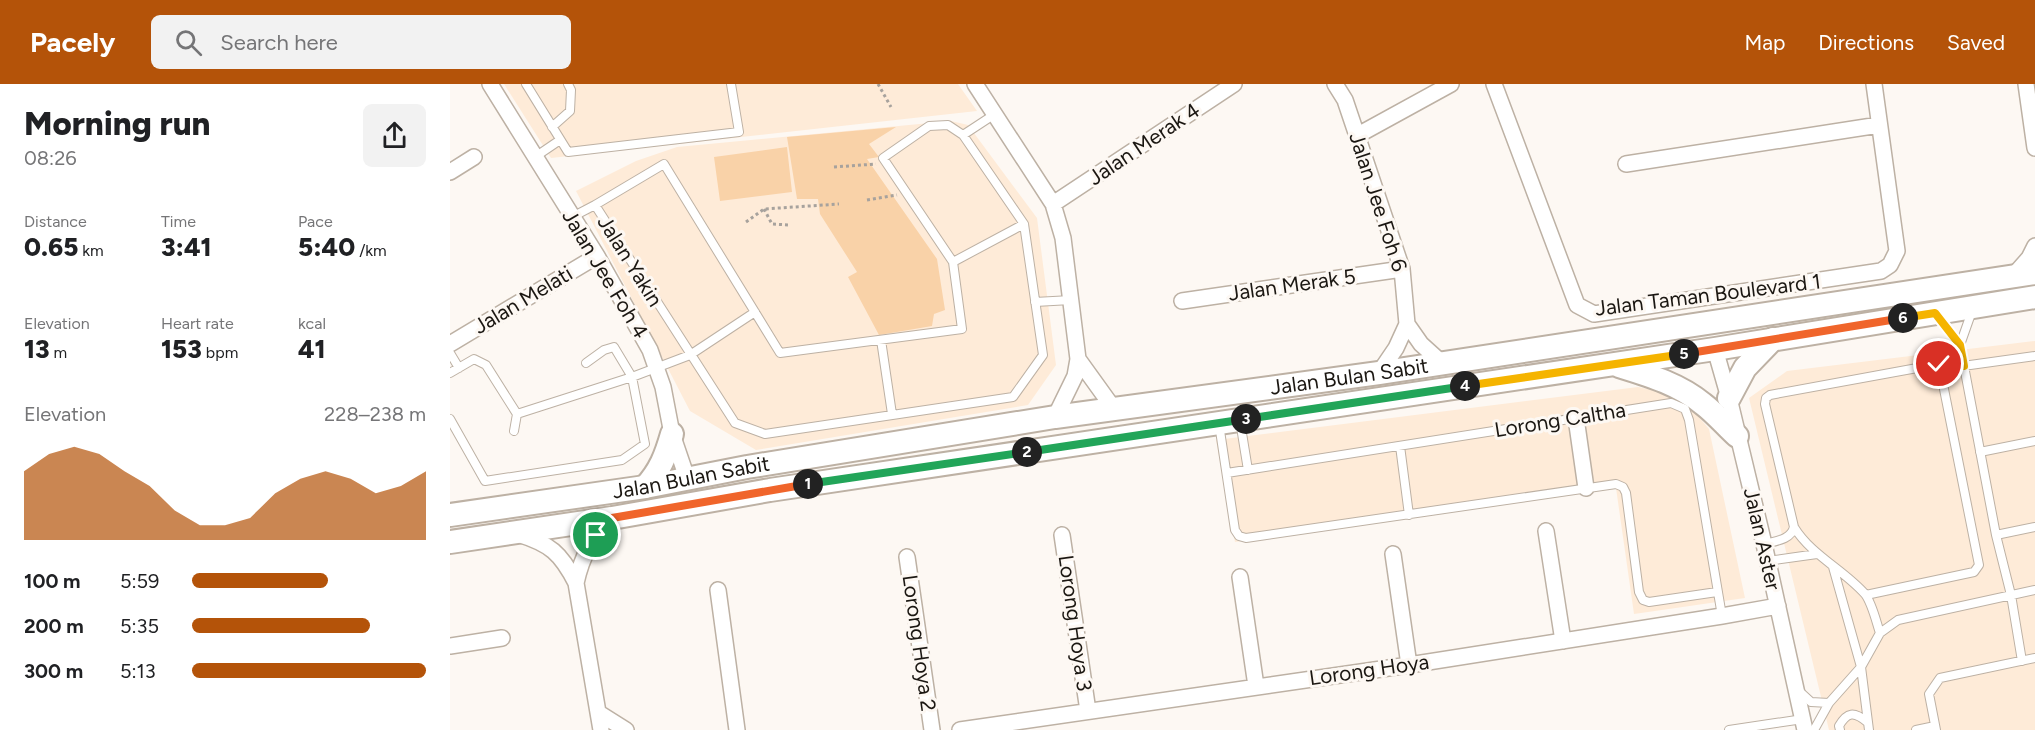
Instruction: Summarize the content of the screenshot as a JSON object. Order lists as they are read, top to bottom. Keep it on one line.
{"streets":{"main road":["Jalan Bulan Sabit"],"street":["Jalan Merak 4","Jalan Jee Foh 6","Jalan Jee Foh 4","Jalan Merak 5","Jalan Taman Boulevard 1","Jalan Melati","Jalan Aster","Lorong Hoya 3","Lorong Hoya 2","Lorong Hoya"],"lane":["Jalan Yakin","Lorong Caltha"]},"crossings":[["Jalan Jee Foh 6","Jalan Merak 5"],["Jalan Jee Foh 4","Jalan Melati"],["Jalan Jee Foh 4","Jalan Bulan Sabit"],["Jalan Bulan Sabit","Jalan Aster"],["Lorong Caltha","Lorong Hoya"],["Jalan Aster","Lorong Hoya"],["Lorong Hoya 3","Lorong Hoya"]],"page":{"header":"Pacely","search":"Search here","nav":["Map","Directions","Saved"],"heading":["Morning run","08:26"],"stats":[["Distance","0.65 km"],["Time","3:41"],["Pace","5:40 /km"],["Elevation","13 m"],["Heart rate","153 bpm"],["kcal","41"]],"pins":["6","5","4","3","2","1"],"chart":["Elevation","228–238 m"],"list":[{"name":"100 m","note":"5:59"},{"name":"200 m","note":"5:35"},{"name":"300 m","note":"5:13"}]}}
